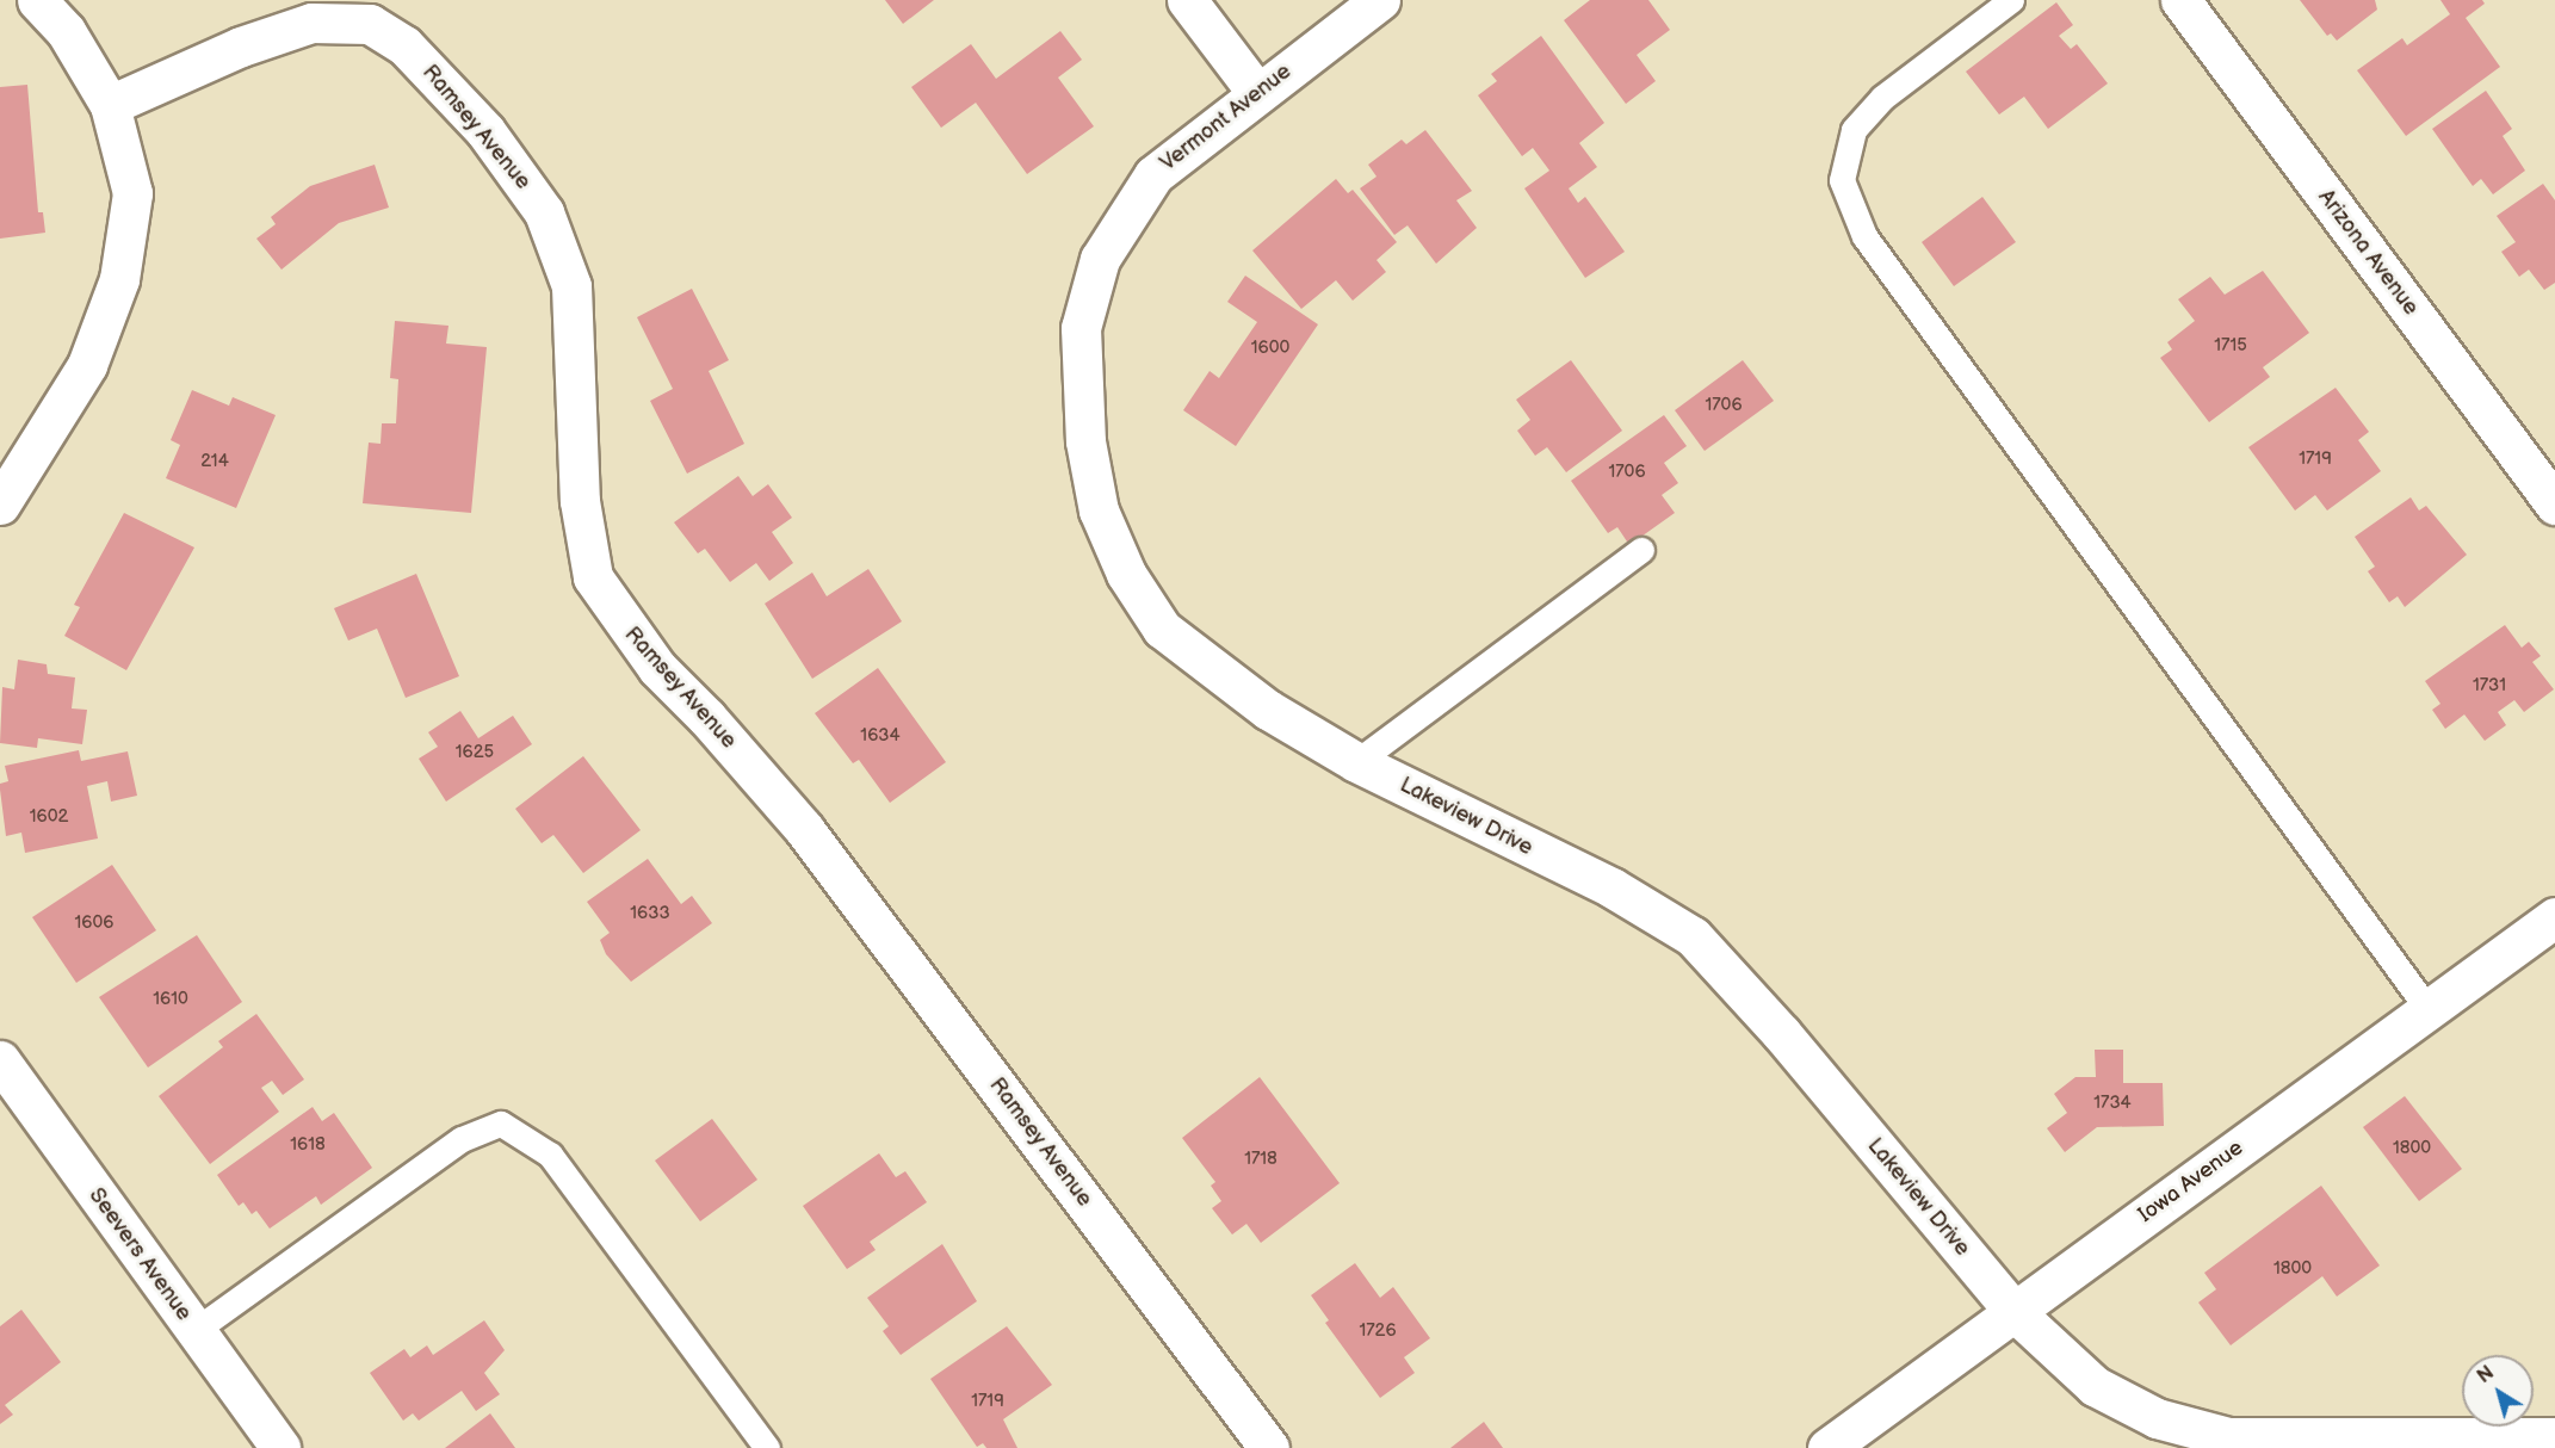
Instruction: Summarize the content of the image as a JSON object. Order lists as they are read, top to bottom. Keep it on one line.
{"streets":{"street":["Vermont Avenue","Ramsey Avenue","Arizona Avenue","Lakeview Drive","Iowa Avenue","Seevers Avenue"]},"crossings":[["Vermont Avenue","Lakeview Drive"],["Lakeview Drive","Iowa Avenue"]],"house_numbers":["1715","1600","1706","1719","214","1706","1731","1634","1625","1602","1633","1606","1610","1734","1618","1800","1718","1800","1726","1719"],"north":"top left"}
